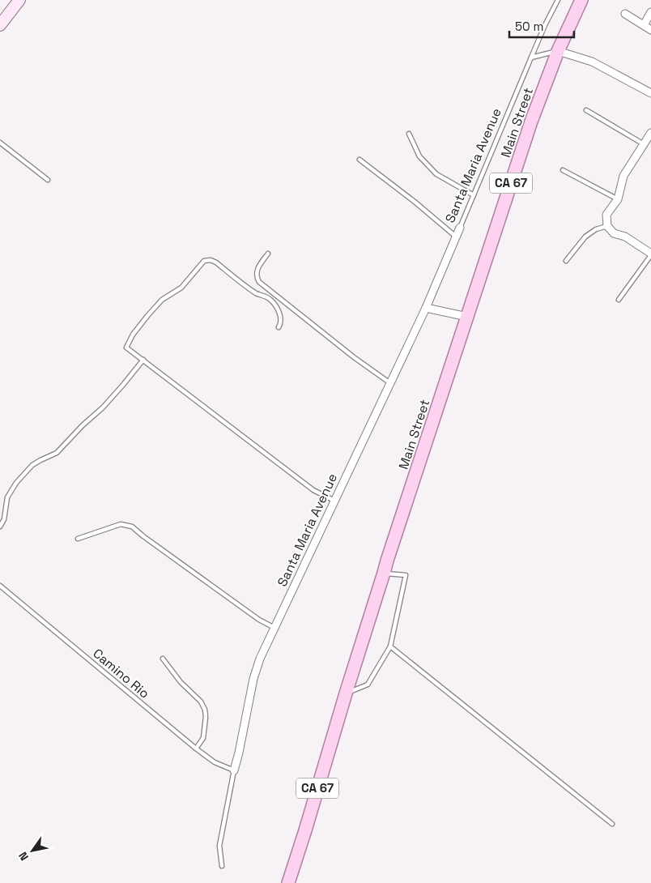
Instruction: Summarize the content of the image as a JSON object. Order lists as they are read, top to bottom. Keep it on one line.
{"streets":{"main road":["Main Street","CA 67"],"street":["Santa Maria Avenue"],"lane":["Camino Rio"]},"crossings":[["Santa Maria Avenue","Camino Rio"]],"scale_bar":"50 m","north":"bottom left"}
